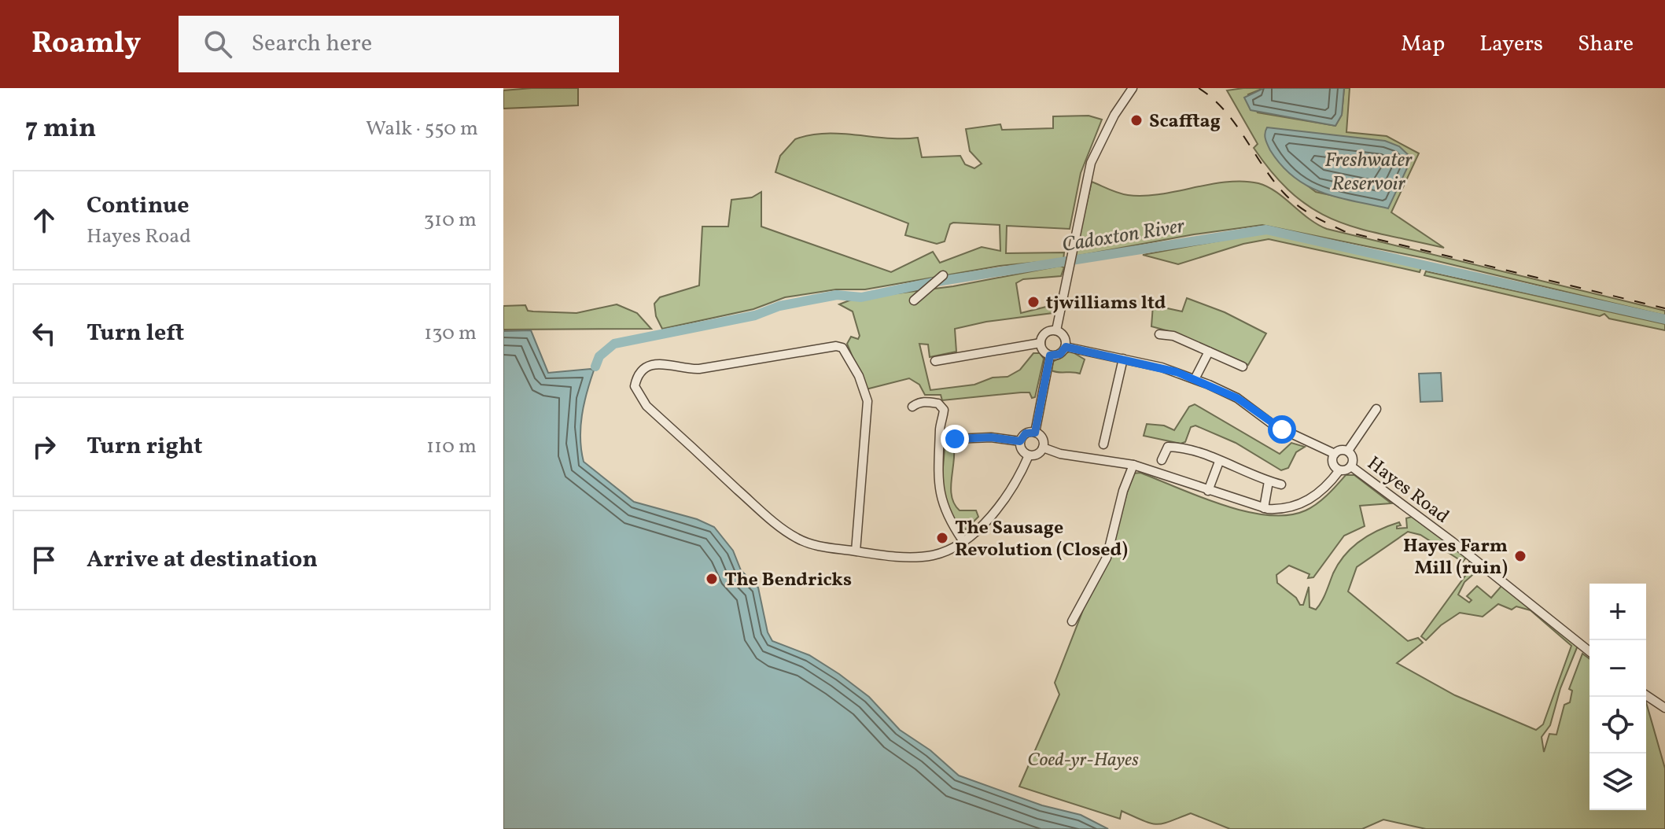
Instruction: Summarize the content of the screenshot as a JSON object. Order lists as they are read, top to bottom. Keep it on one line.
{"streets":{"street":["Hayes Road"]},"water":["Freshwater Reservoir","Cadoxton River"],"parks":["Coed-yr-Hayes"],"places":["Scafftag","tjwilliams ltd","The Sausage Revolution (Closed)","Hayes Farm Mill (ruin)","The Bendricks"],"page":{"header":"Roamly","search":"Search here","nav":["Map","Layers","Share"],"heading":["7 min","Walk · 550 m"],"list":[["Continue","Hayes Road","310 m"],["Turn left","130 m"],["Turn right","110 m"],"Arrive at destination"],"map_buttons":["+","−"]}}
